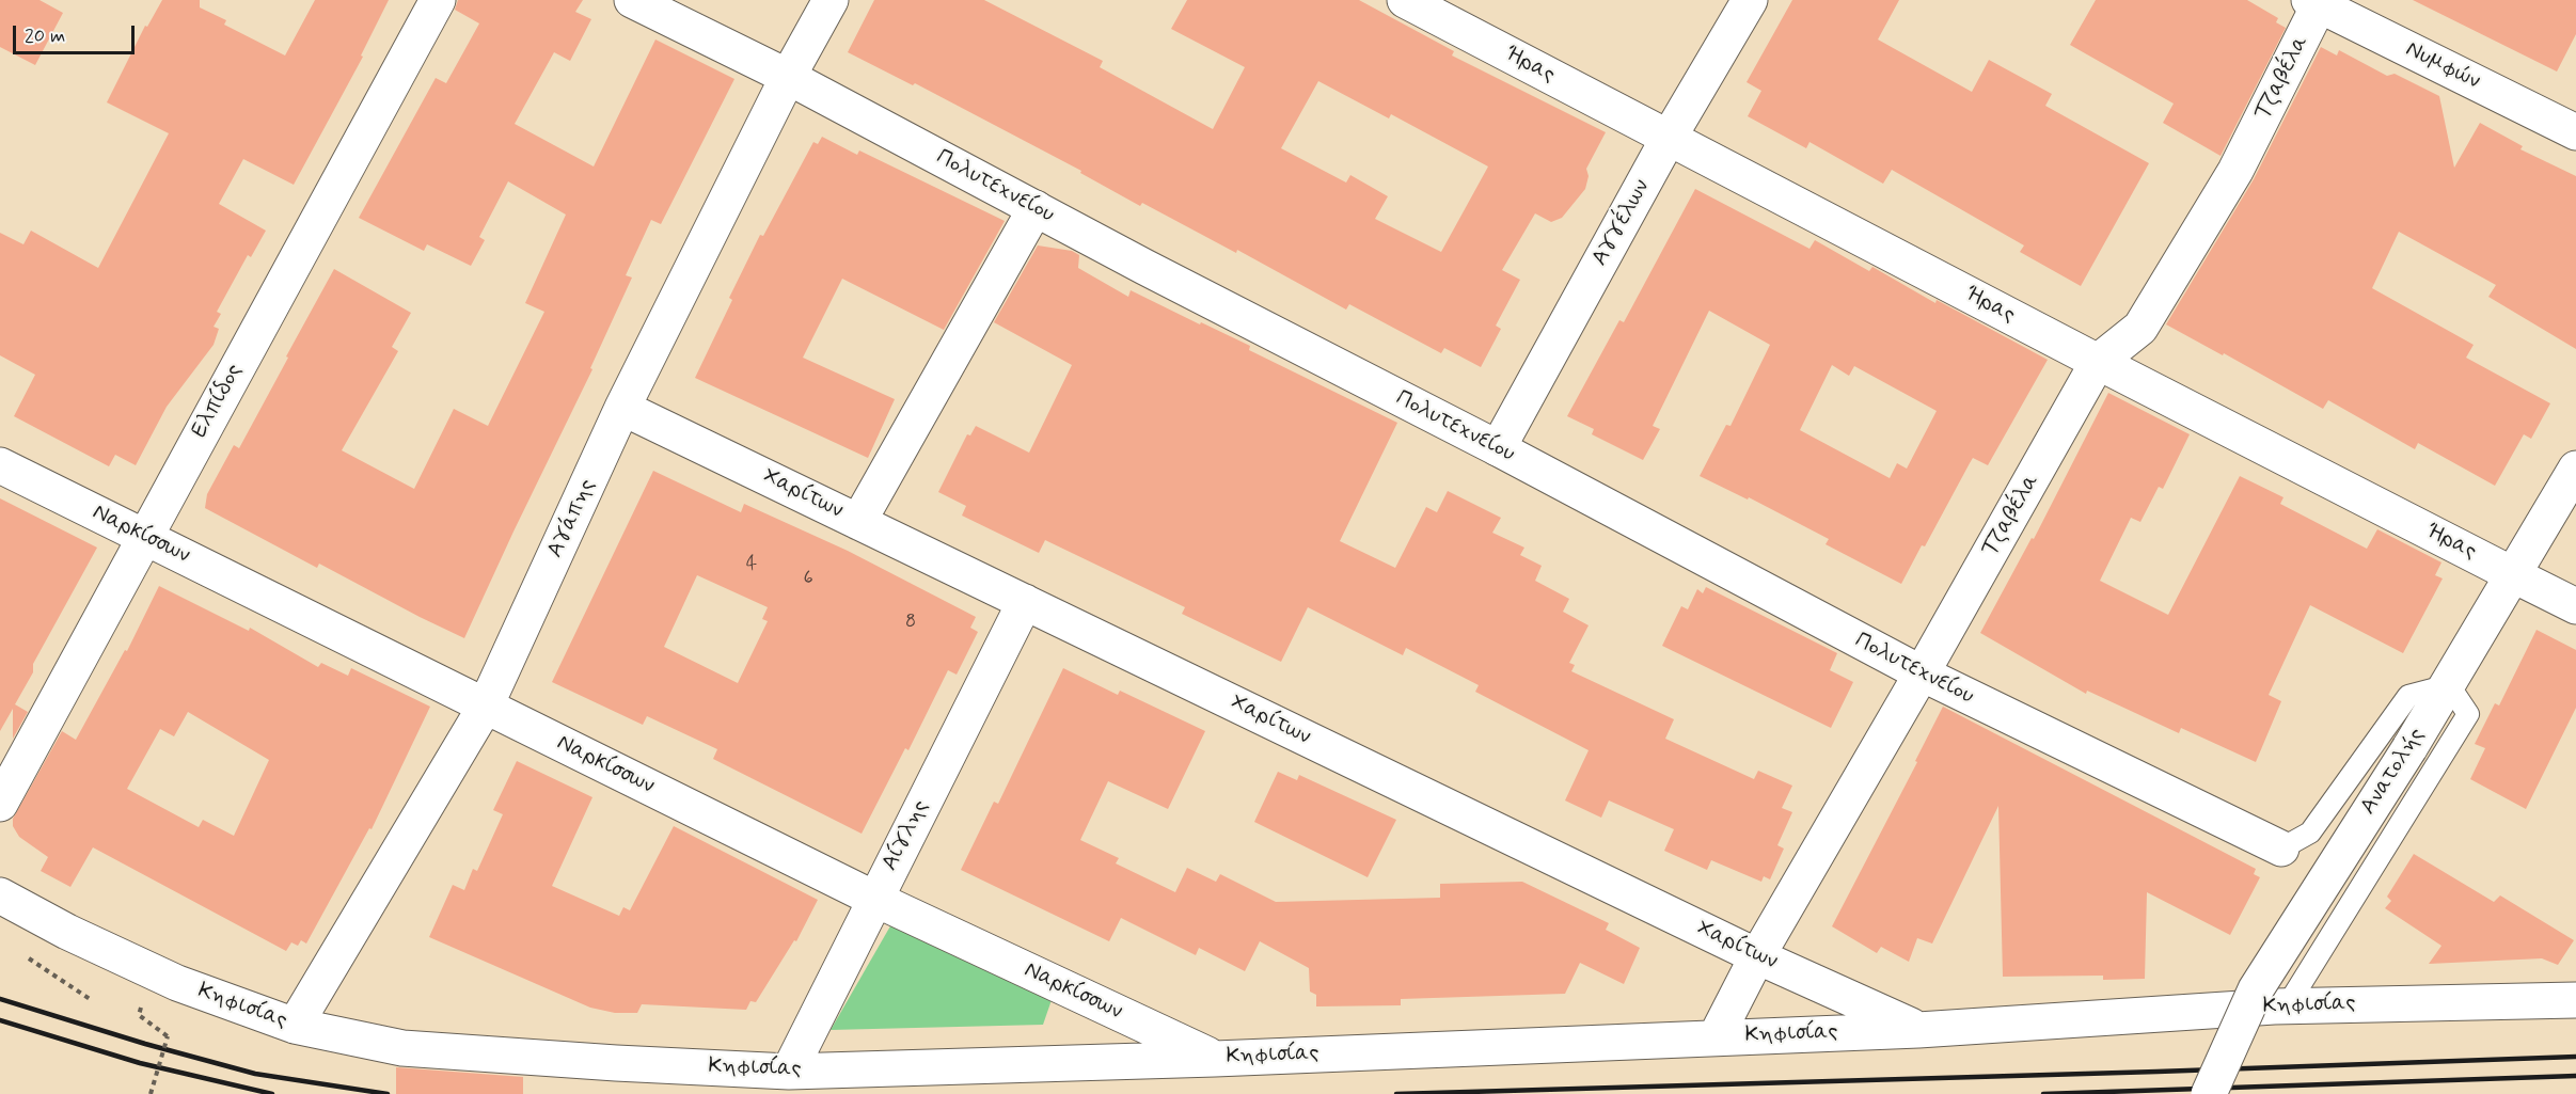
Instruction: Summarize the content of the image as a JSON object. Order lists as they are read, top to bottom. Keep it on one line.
{"streets":{"street":["Ήρας","Νυμφών","Τζαβέλα","Πολυτεχνείου","Αγγέλων","Ελπίδος","Χαρίτων","Αγάπης","Ναρκίσσων","Ανατολής","Αίγλης","Κηφισίας"]},"crossings":[["Ήρας","Τζαβέλα"],["Ήρας","Αγγέλων"],["Ήρας","Ανατολής"],["Νυμφών","Τζαβέλα"],["Τζαβέλα","Πολυτεχνείου"],["Τζαβέλα","Χαρίτων"],["Τζαβέλα","Κηφισίας"],["Πολυτεχνείου","Αγγέλων"],["Πολυτεχνείου","Αγάπης"],["Ελπίδος","Ναρκίσσων"],["Χαρίτων","Αγάπης"],["Χαρίτων","Αίγλης"],["Χαρίτων","Κηφισίας"],["Αγάπης","Ναρκίσσων"],["Αγάπης","Κηφισίας"],["Ναρκίσσων","Αίγλης"],["Ναρκίσσων","Κηφισίας"],["Αίγλης","Κηφισίας"]],"house_numbers":["4","6","8"],"scale_bar":"20 m"}
